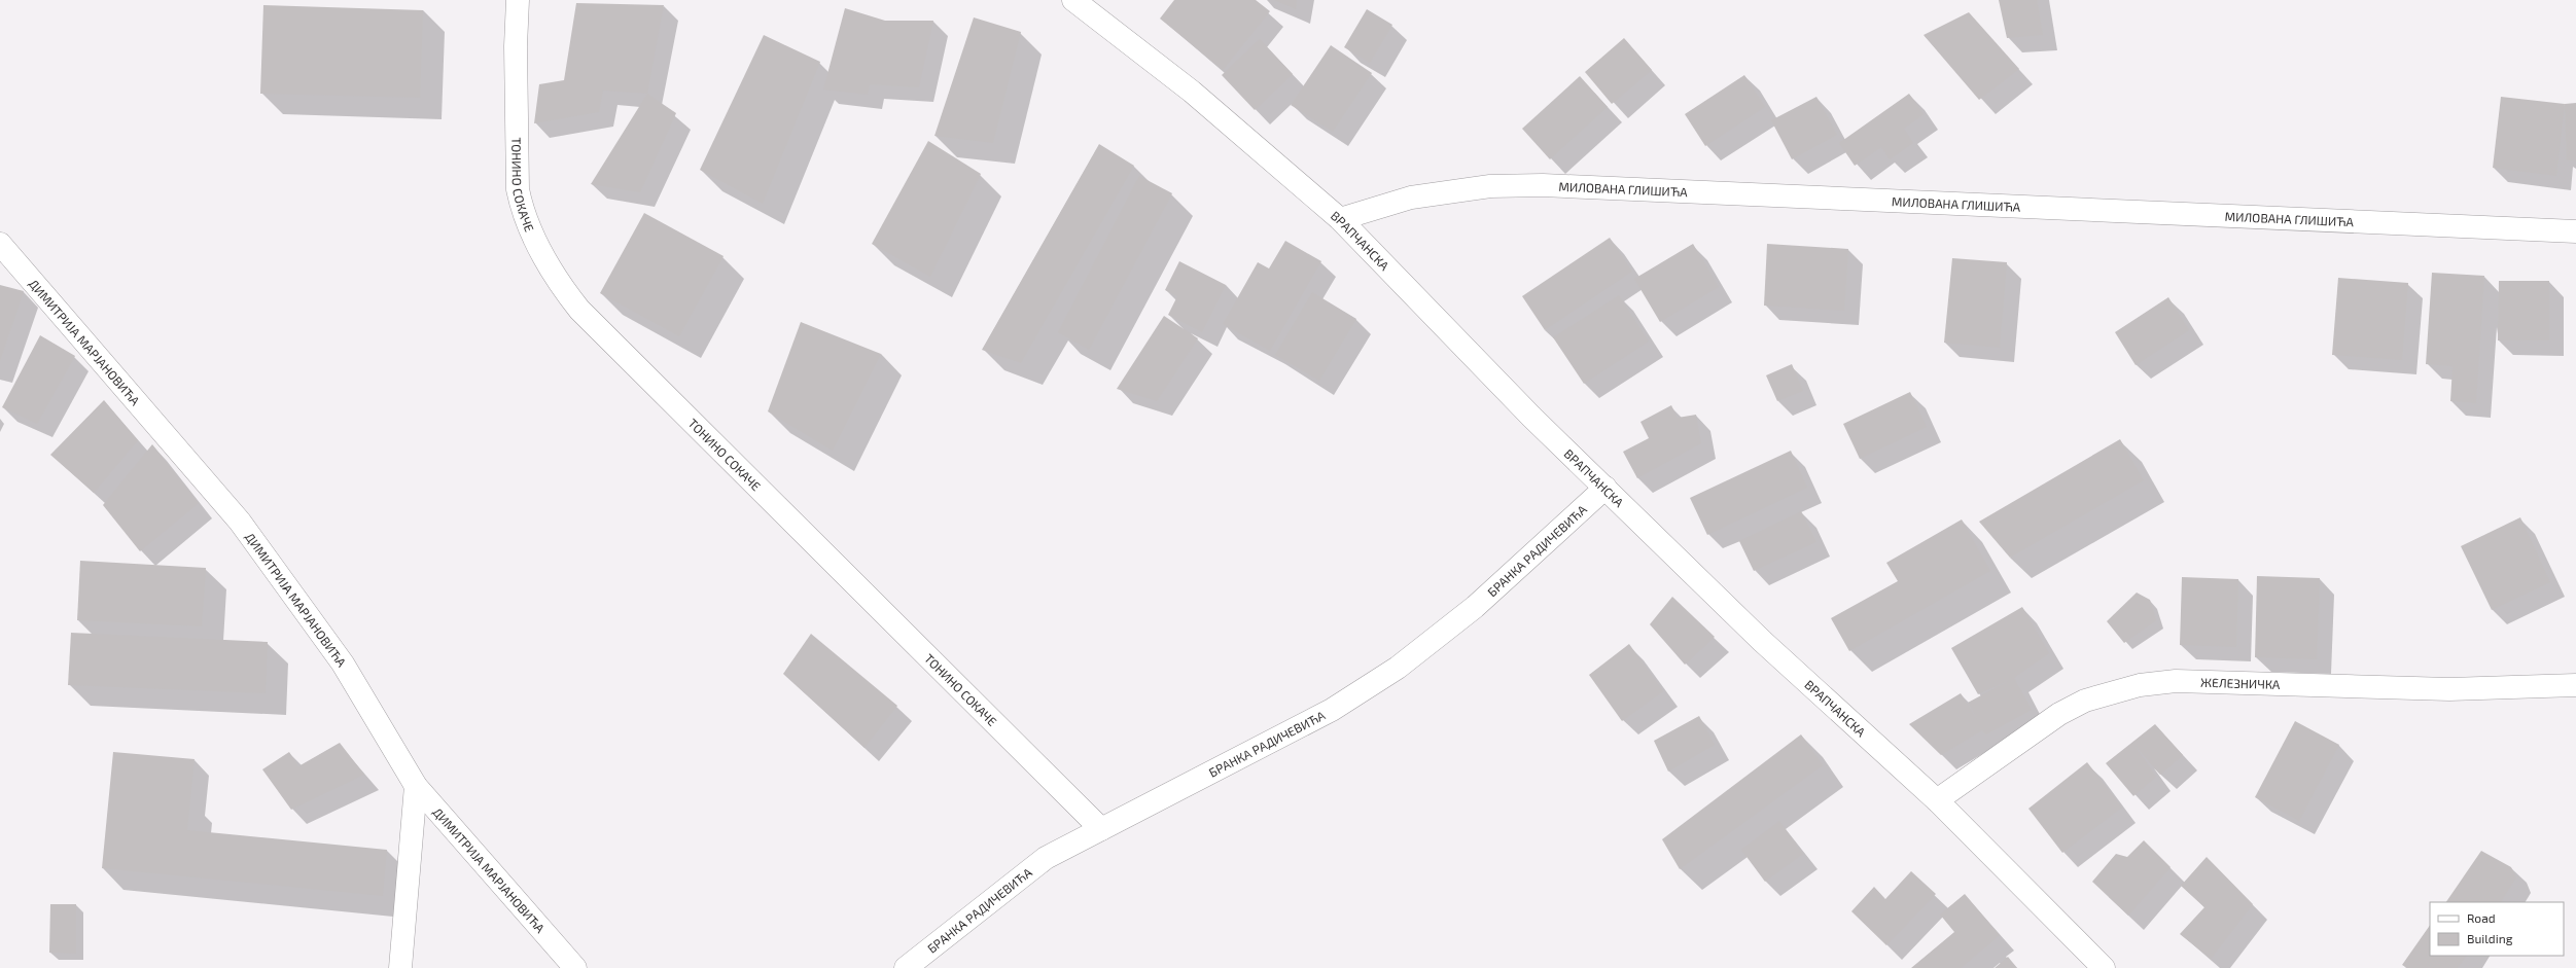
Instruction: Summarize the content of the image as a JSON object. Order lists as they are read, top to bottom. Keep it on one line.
{"streets":{"street":["ТОНИНО СОКАЧЕ","МИЛОВАНА ГЛИШИЋА","ВРАПЧАНСКА","ДИМИТРИЈА МАРЈАНОВИЋА","БРАНКА РАДИЧЕВИЋА","ЖЕЛЕЗНИЧКА"]},"crossings":[["ТОНИНО СОКАЧЕ","БРАНКА РАДИЧЕВИЋА"],["МИЛОВАНА ГЛИШИЋА","ВРАПЧАНСКА"],["ВРАПЧАНСКА","БРАНКА РАДИЧЕВИЋА"],["ВРАПЧАНСКА","ЖЕЛЕЗНИЧКА"]],"legend":["Road","Building"]}
